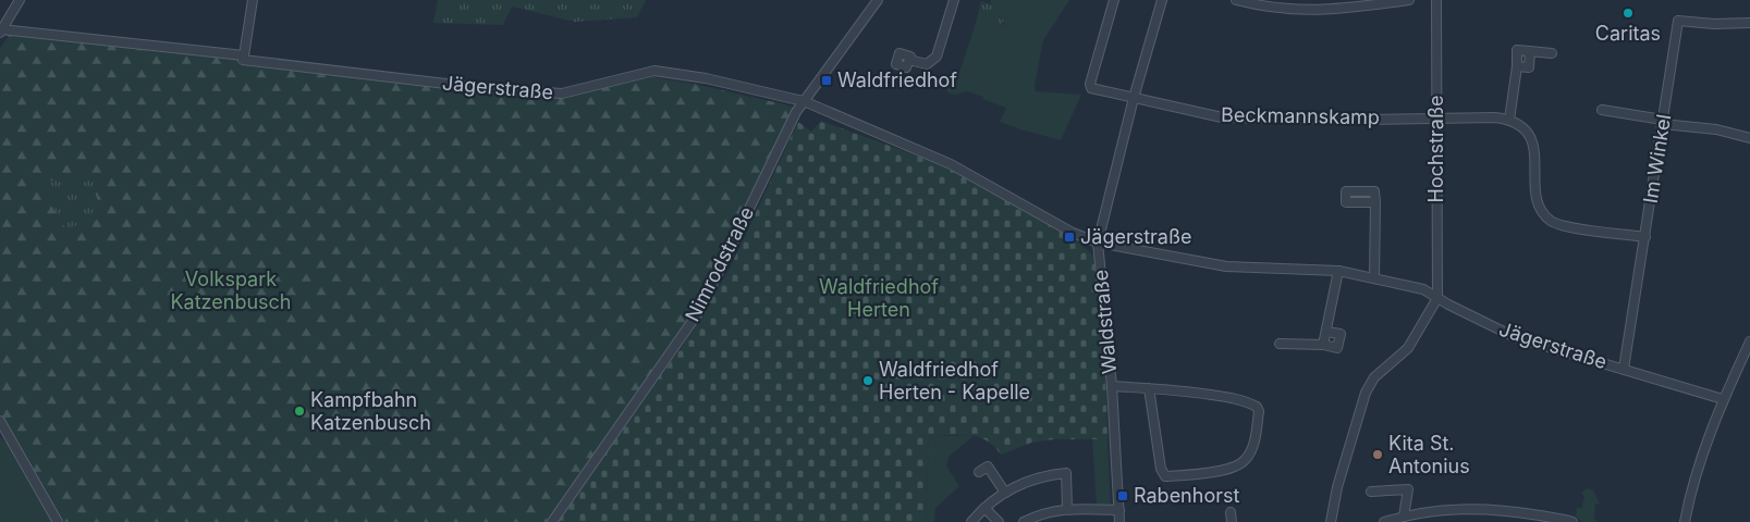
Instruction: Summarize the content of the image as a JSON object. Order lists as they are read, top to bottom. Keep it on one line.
{"streets":{"street":["Jägerstraße","Beckmannskamp","Hochstraße","Im Winkel","Nimrodstraße","Waldstraße"]},"crossings":[["Jägerstraße","Hochstraße"],["Jägerstraße","Im Winkel"],["Jägerstraße","Nimrodstraße"],["Jägerstraße","Waldstraße"],["Beckmannskamp","Hochstraße"],["Beckmannskamp","Waldstraße"]],"parks":["Volkspark Katzenbusch","Waldfriedhof Herten"],"places":{"other":["Caritas","Waldfriedhof Herten - Kapelle","Kampfbahn Katzenbusch","Kita St. Antonius"],"transit":["Waldfriedhof","Jägerstraße","Rabenhorst"]}}
